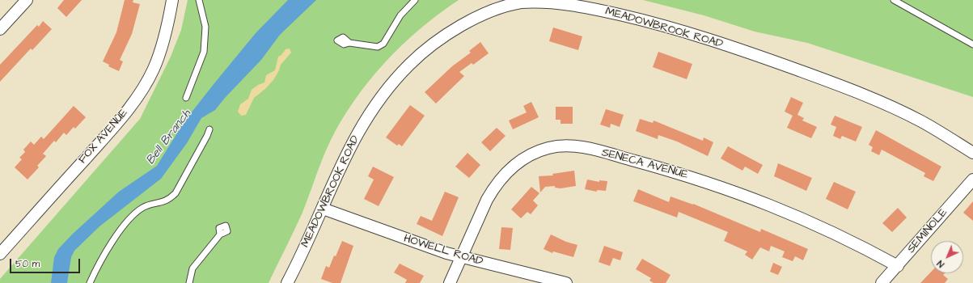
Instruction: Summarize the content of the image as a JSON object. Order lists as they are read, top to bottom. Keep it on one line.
{"streets":{"street":["MEADOWBROOK ROAD","FOX AVENUE","SENECA AVENUE","SEMINOLE","HOWELL ROAD"]},"crossings":[["MEADOWBROOK ROAD","HOWELL ROAD"],["SENECA AVENUE","SEMINOLE"],["SENECA AVENUE","HOWELL ROAD"]],"water":["Bell Branch"],"scale_bar":"50 m","north":"bottom left"}
